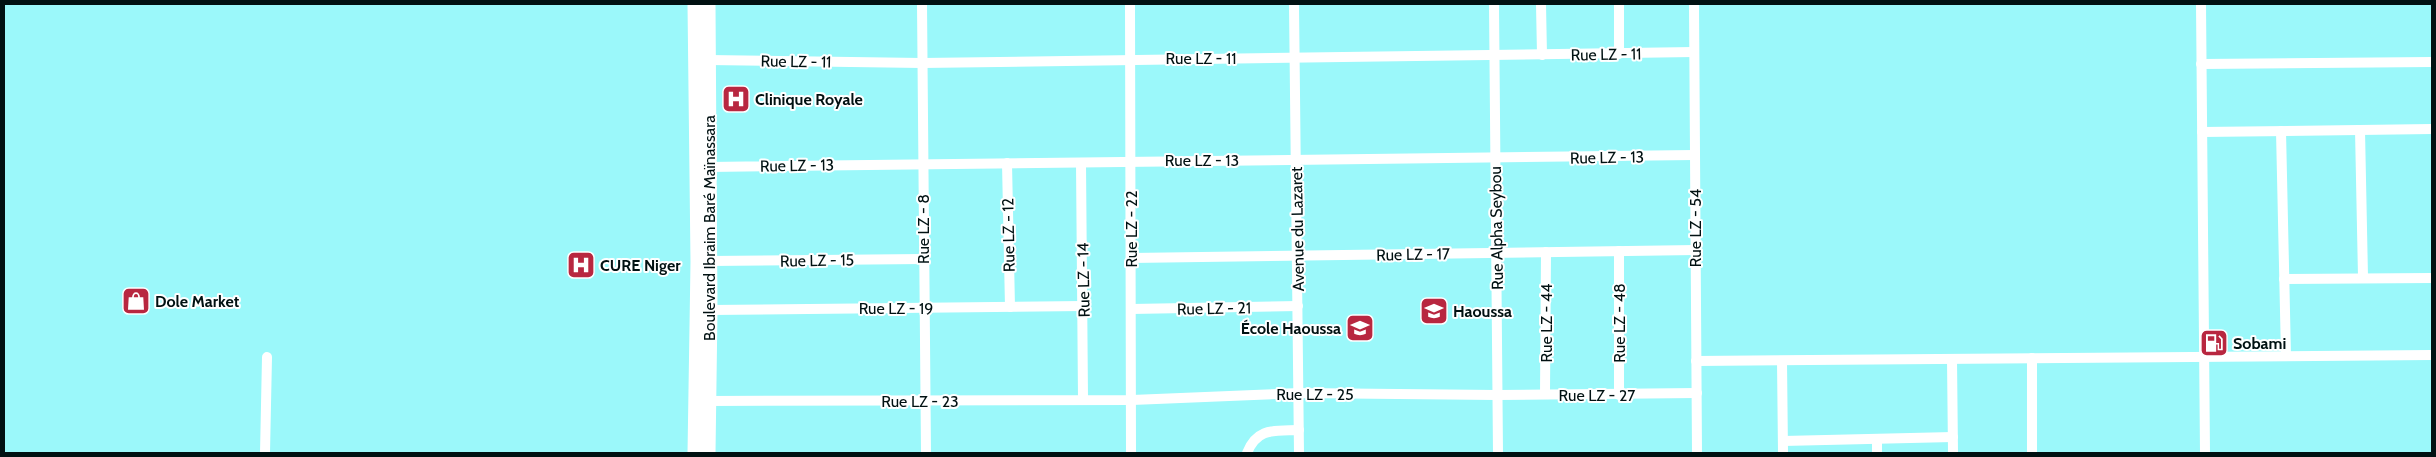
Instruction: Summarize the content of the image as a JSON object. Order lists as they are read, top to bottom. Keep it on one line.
{"streets":{"main road":["Boulevard Ibraim Baré Maïnassara"],"street":["Rue LZ - 11","Rue LZ - 13","Rue Alpha Seybou","Rue LZ - 54","Rue LZ - 8","Rue LZ - 22","Avenue du Lazaret","Rue LZ - 12","Rue LZ - 17","Rue LZ - 15","Rue LZ - 14","Rue LZ - 19","Rue LZ - 21","Rue LZ - 44","Rue LZ - 48","Rue LZ - 25","Rue LZ - 27","Rue LZ - 23"]},"crossings":[["Rue LZ - 11","Boulevard Ibraim Baré Maïnassara"],["Rue LZ - 11","Rue Alpha Seybou"],["Rue LZ - 11","Rue LZ - 54"],["Rue LZ - 11","Rue LZ - 8"],["Rue LZ - 11","Rue LZ - 22"],["Rue LZ - 11","Avenue du Lazaret"],["Rue LZ - 13","Boulevard Ibraim Baré Maïnassara"],["Rue LZ - 13","Rue Alpha Seybou"],["Rue LZ - 13","Rue LZ - 54"],["Rue LZ - 13","Rue LZ - 8"],["Rue LZ - 13","Rue LZ - 22"],["Rue LZ - 13","Avenue du Lazaret"],["Rue LZ - 13","Rue LZ - 12"],["Rue LZ - 13","Rue LZ - 14"],["Boulevard Ibraim Baré Maïnassara","Rue LZ - 15"],["Boulevard Ibraim Baré Maïnassara","Rue LZ - 19"],["Boulevard Ibraim Baré Maïnassara","Rue LZ - 23"],["Rue Alpha Seybou","Rue LZ - 17"],["Rue Alpha Seybou","Rue LZ - 25"],["Rue Alpha Seybou","Rue LZ - 27"],["Rue LZ - 54","Rue LZ - 17"],["Rue LZ - 54","Rue LZ - 27"],["Rue LZ - 8","Rue LZ - 15"],["Rue LZ - 8","Rue LZ - 19"],["Rue LZ - 8","Rue LZ - 23"],["Rue LZ - 22","Rue LZ - 17"],["Rue LZ - 22","Rue LZ - 21"],["Rue LZ - 22","Rue LZ - 25"],["Rue LZ - 22","Rue LZ - 23"],["Avenue du Lazaret","Rue LZ - 17"],["Avenue du Lazaret","Rue LZ - 21"],["Avenue du Lazaret","Rue LZ - 25"],["Rue LZ - 12","Rue LZ - 19"],["Rue LZ - 17","Rue LZ - 44"],["Rue LZ - 17","Rue LZ - 48"],["Rue LZ - 14","Rue LZ - 19"],["Rue LZ - 14","Rue LZ - 23"],["Rue LZ - 44","Rue LZ - 27"],["Rue LZ - 48","Rue LZ - 27"],["Rue LZ - 25","Rue LZ - 27"],["Rue LZ - 25","Rue LZ - 23"]],"places":{"hospital":["Clinique Royale","CURE Niger"],"shop":["Dole Market"],"school or university":["Haoussa","École Haoussa"],"fuel station":["Sobami"]}}
